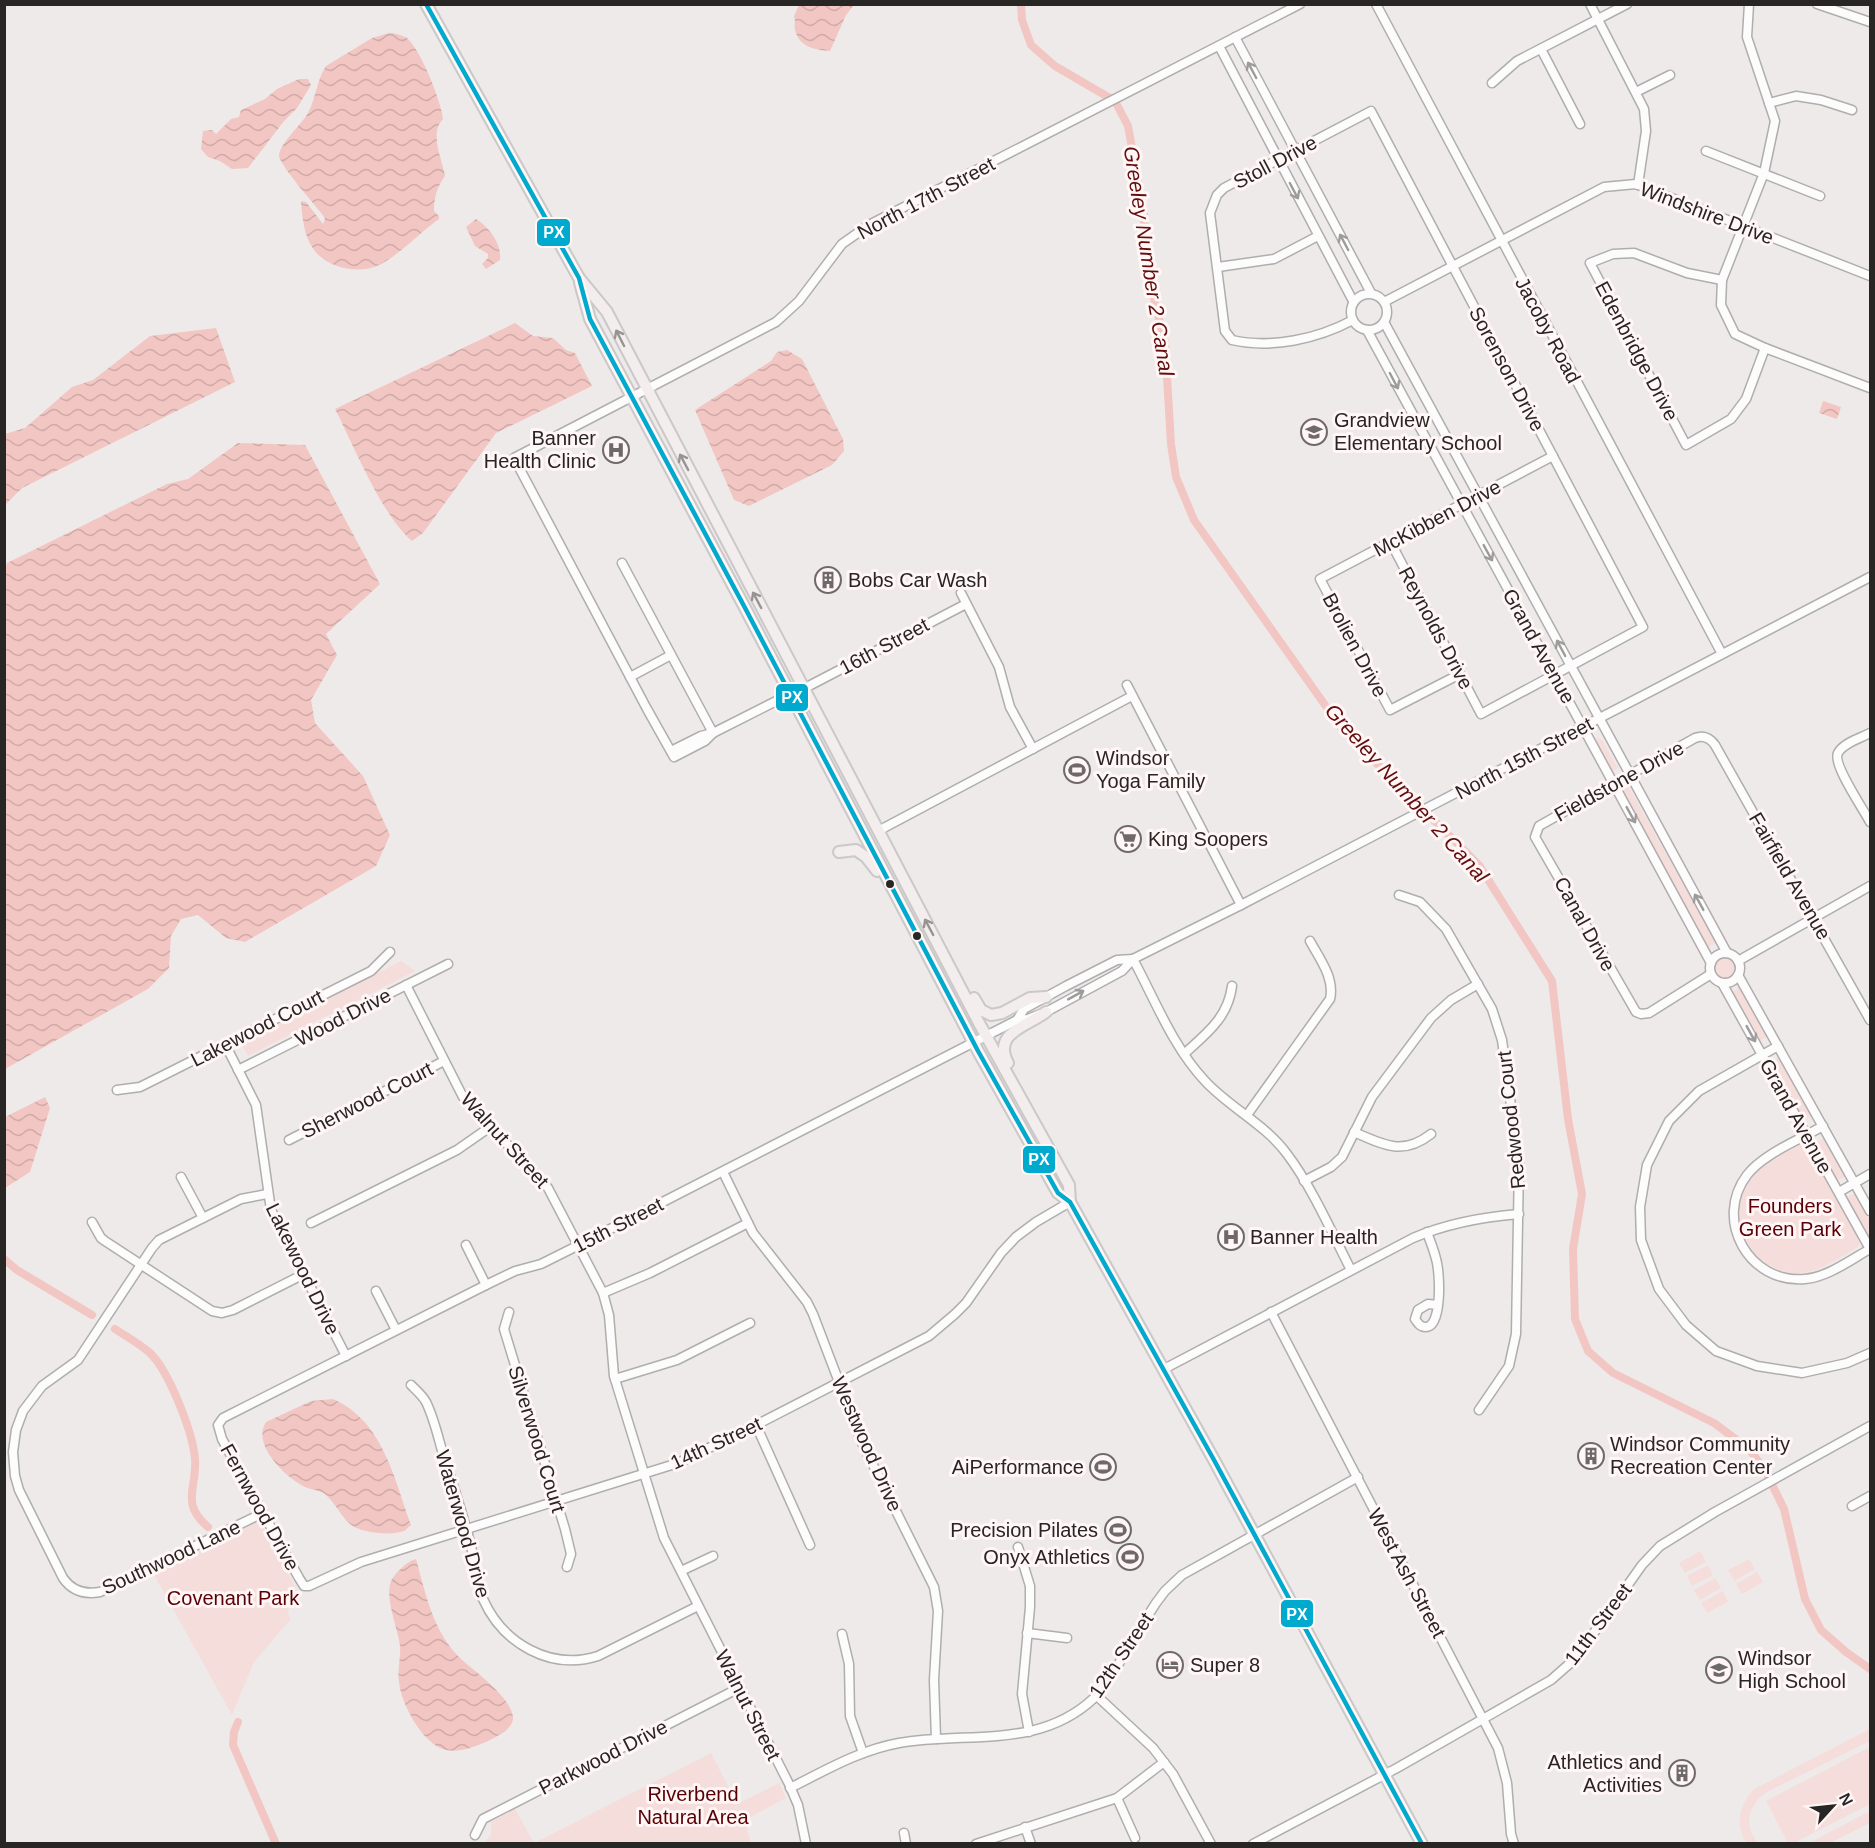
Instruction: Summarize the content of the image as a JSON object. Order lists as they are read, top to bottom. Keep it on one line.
{"streets":{"street":["Stoll Drive","North 17th Street","Windshire Drive","Jacoby Road","Edenbridge Drive","Sorenson Drive","McKibben Drive","Reynolds Drive","Brolien Drive","16th Street","Grand Avenue","North 15th Street","Fieldstone Drive","Fairfield Avenue","Canal Drive","Wood Drive","Lakewood Court","Sherwood Court","Redwood Court","Walnut Street","15th Street","Lakewood Drive","Silverwood Court","14th Street","Westwood Drive","Fernwood Drive","Waterwood Drive","Southwood Lane","West Ash Street","11th Street","12th Street","Parkwood Drive"]},"crossings":[["Stoll Drive","Windshire Drive"],["Stoll Drive","Sorenson Drive"],["Stoll Drive","Grand Avenue"],["Windshire Drive","Jacoby Road"],["Windshire Drive","Sorenson Drive"],["Windshire Drive","Grand Avenue"],["Jacoby Road","North 15th Street"],["Sorenson Drive","McKibben Drive"],["Sorenson Drive","Grand Avenue"],["McKibben Drive","Reynolds Drive"],["McKibben Drive","Brolien Drive"],["McKibben Drive","Grand Avenue"],["Reynolds Drive","Brolien Drive"],["Reynolds Drive","Grand Avenue"],["Grand Avenue","North 15th Street"],["Grand Avenue","Fieldstone Drive"],["Grand Avenue","Canal Drive"],["North 15th Street","15th Street"],["Fieldstone Drive","Fairfield Avenue"],["Fieldstone Drive","Canal Drive"],["Wood Drive","Walnut Street"],["Wood Drive","Lakewood Drive"],["Lakewood Court","Lakewood Drive"],["Sherwood Court","Walnut Street"],["Walnut Street","15th Street"],["Walnut Street","14th Street"],["Walnut Street","Waterwood Drive"],["Walnut Street","12th Street"],["Walnut Street","Parkwood Drive"],["15th Street","Lakewood Drive"],["15th Street","Westwood Drive"],["15th Street","Fernwood Drive"],["Lakewood Drive","Southwood Lane"],["Silverwood Court","14th Street"],["14th Street","Westwood Drive"],["14th Street","Fernwood Drive"],["14th Street","Waterwood Drive"],["Westwood Drive","12th Street"],["Fernwood Drive","Southwood Lane"],["West Ash Street","11th Street"],["West Ash Street","12th Street"]],"water":["Greeley Number 2 Canal"],"parks":["Founders Green Park","Covenant Park","Riverbend Natural Area"],"places":{"school or university":["Grandview Elementary School","Windsor High School"],"hospital":["Banner Health Clinic","Banner Health"],"building":["Bobs Car Wash","Windsor Community Recreation Center","Athletics and Activities"],"sports":["Windsor Yoga Family","AiPerformance","Precision Pilates","Onyx Athletics"],"supermarket":["King Soopers"],"hotel":["Super 8"]},"lines":["transit line PX"],"north":"top right"}
